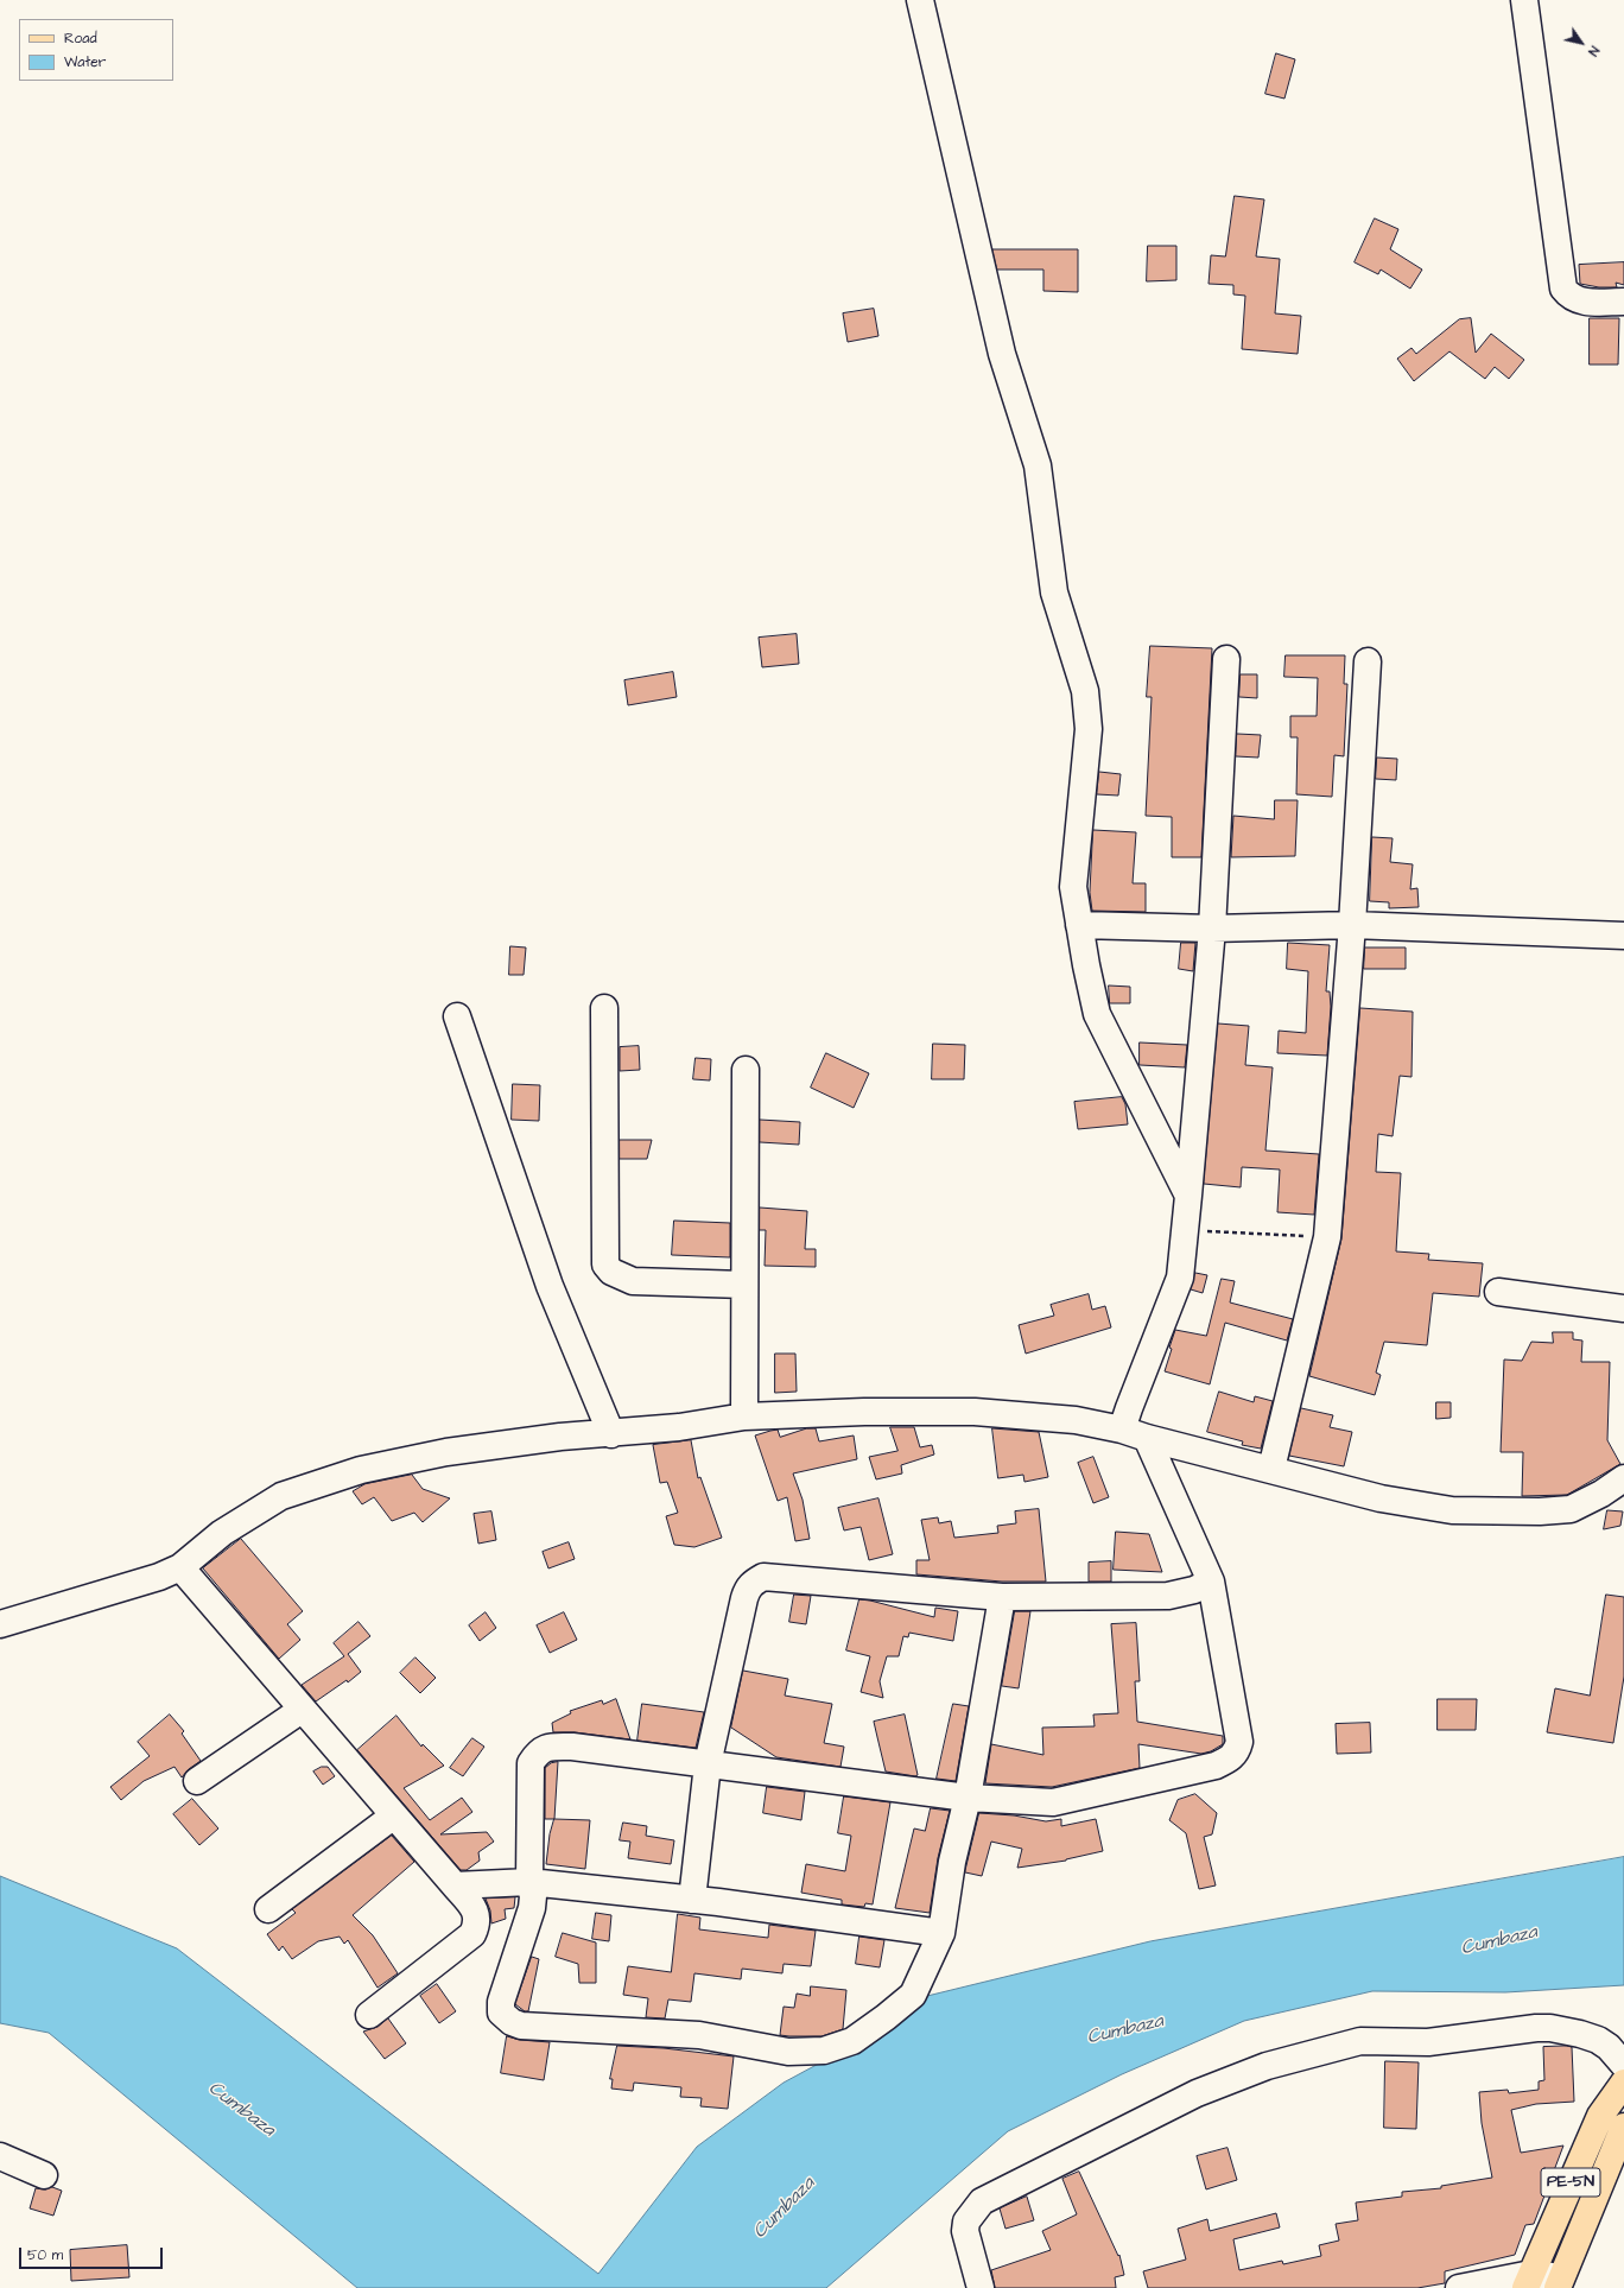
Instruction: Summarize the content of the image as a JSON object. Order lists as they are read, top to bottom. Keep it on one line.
{"streets":{"main road":["PE-5N"]},"water":["Cumbaza"],"legend":["Road","Water"],"scale_bar":"50 m","north":"bottom right"}
